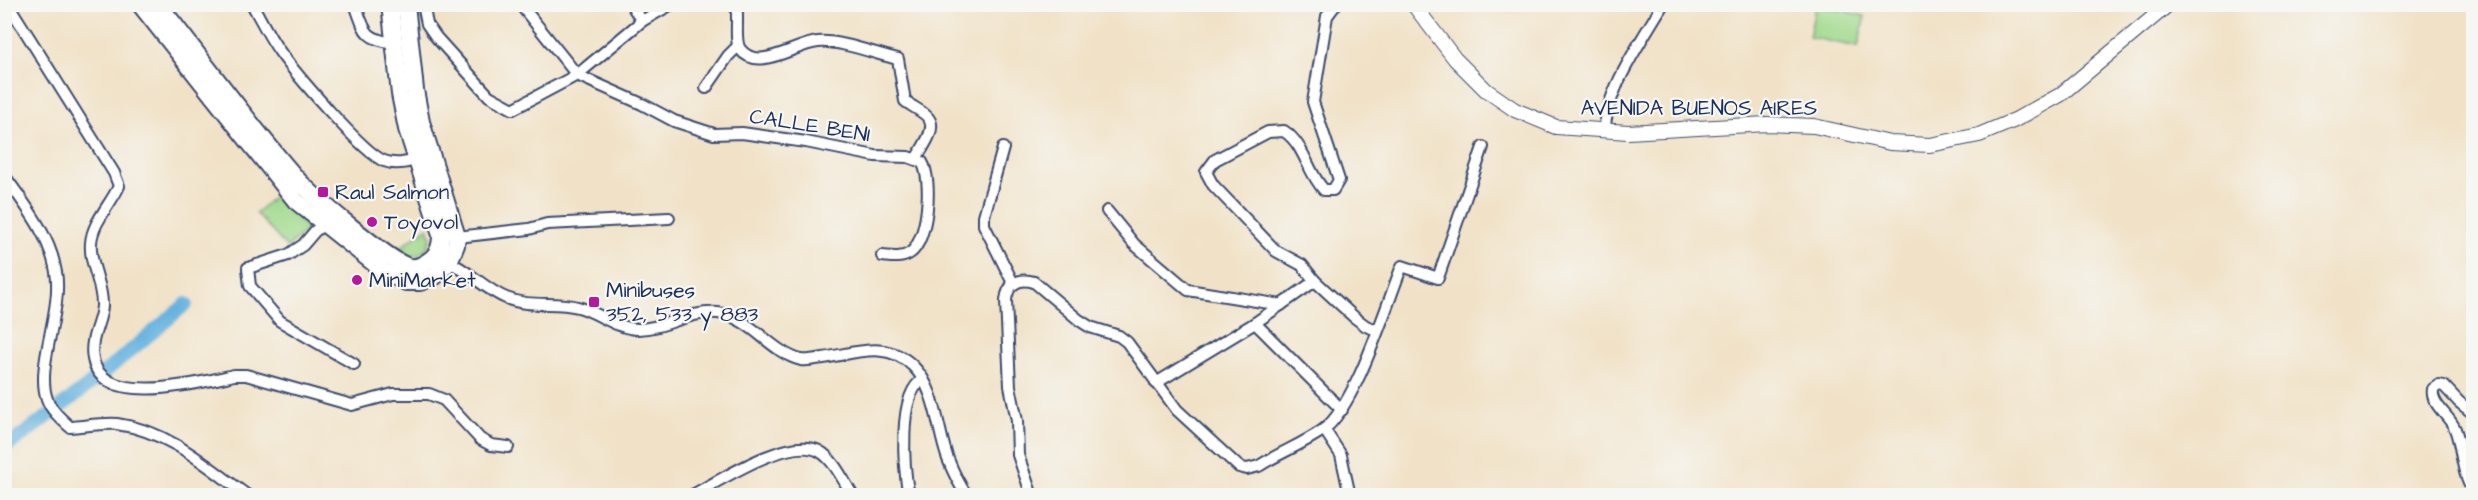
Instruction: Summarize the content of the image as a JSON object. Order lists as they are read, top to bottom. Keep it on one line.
{"streets":{"street":["AVENIDA BUENOS AIRES","CALLE BENI"]},"places":{"transit":["Raul Salmon","Minibuses 352, 533 y 883"],"other":["Toyovol","MiniMarket"]}}
